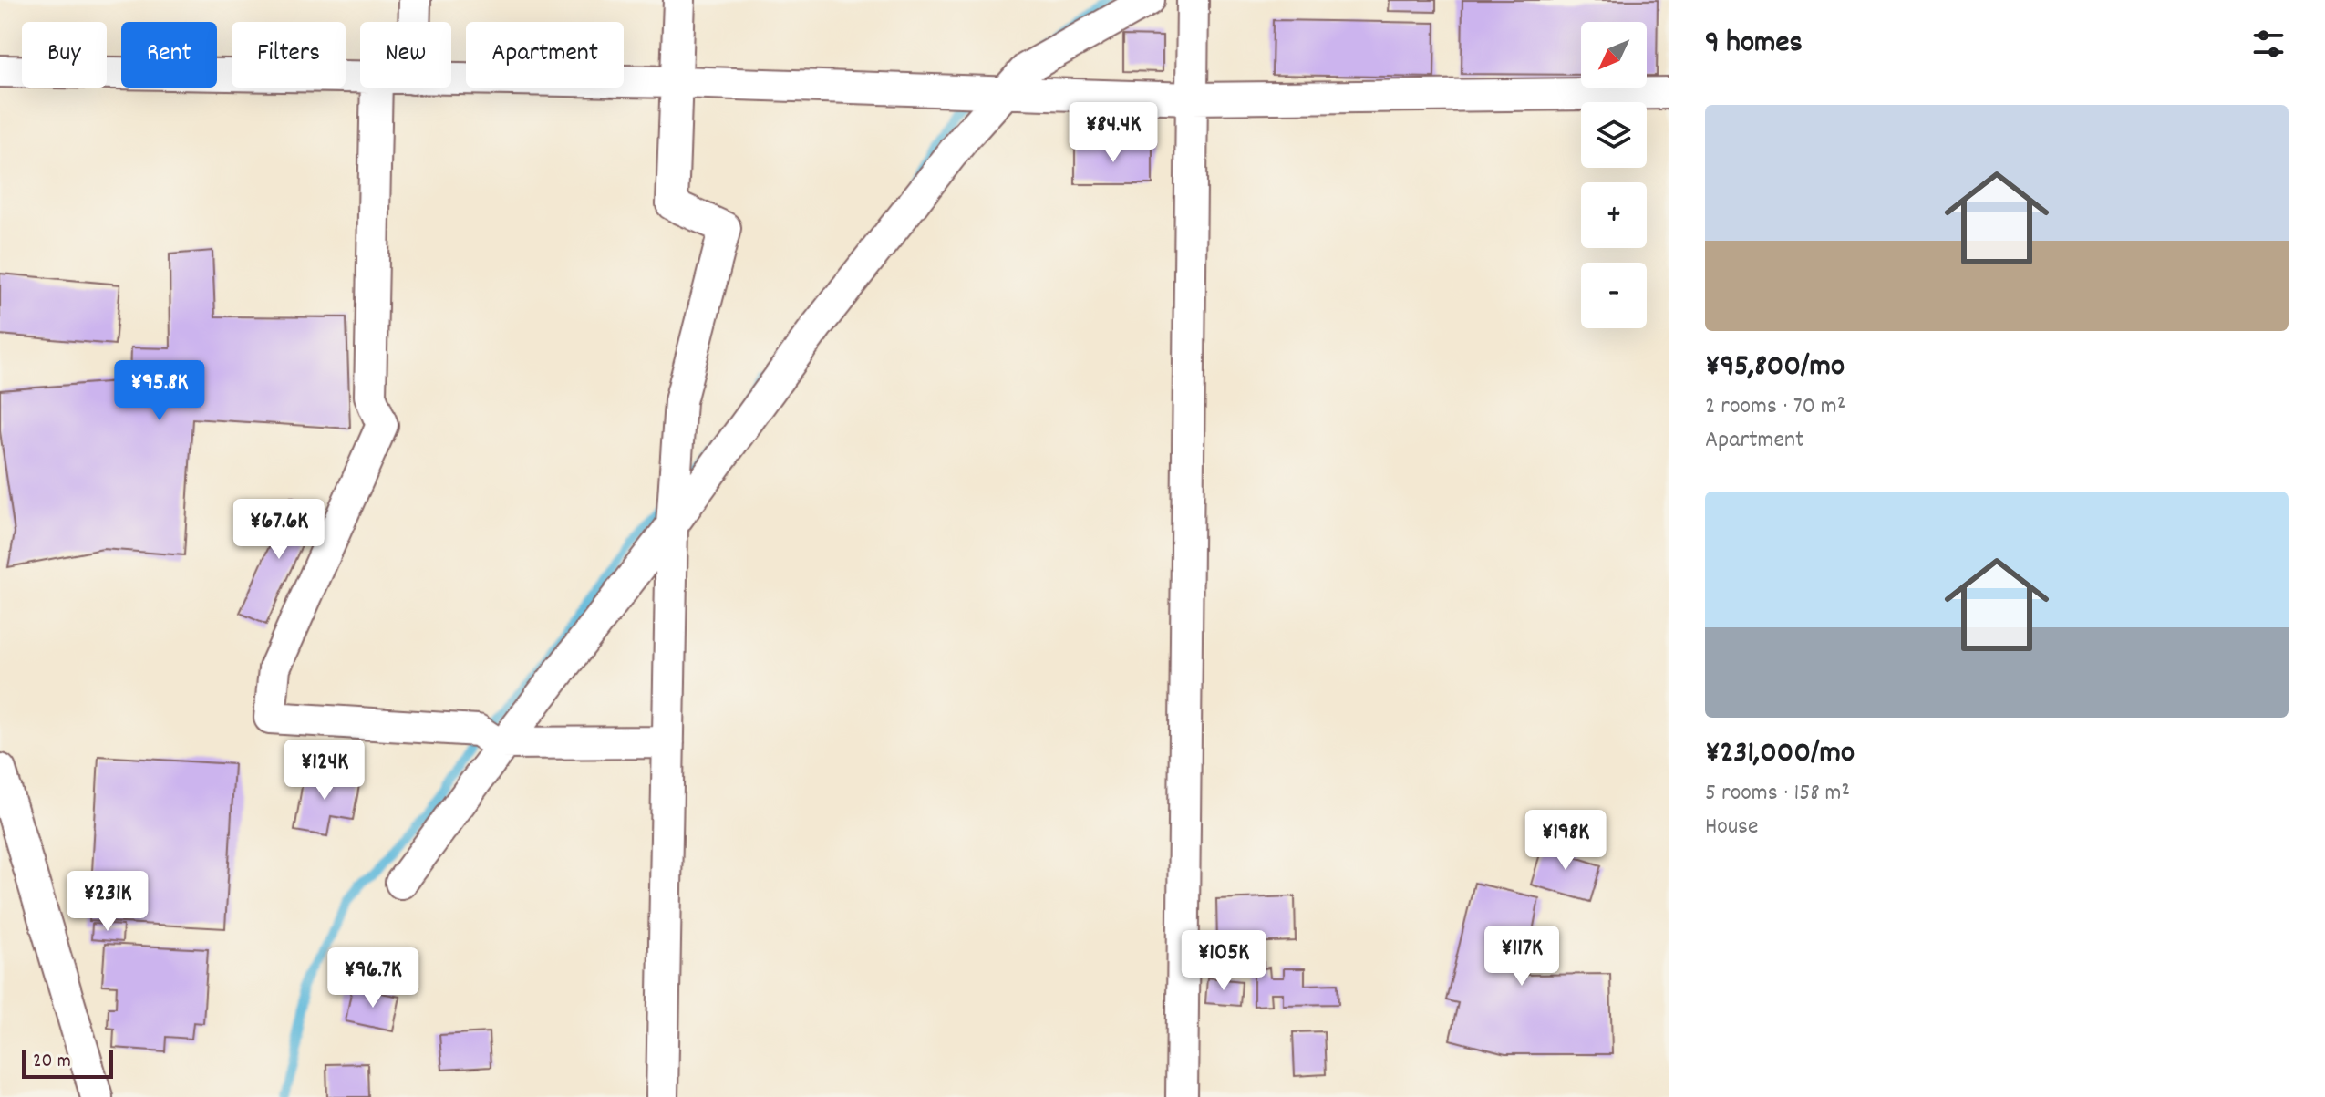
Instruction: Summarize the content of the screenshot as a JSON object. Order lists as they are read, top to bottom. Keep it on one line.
{"scale_bar":"20 m","north":"bottom left","page":{"heading":"9 homes","map_buttons":["+","−"],"chip":["Buy","Rent","Filters","New","Apartment"],"list":[{"name":"¥95,800/mo","note":"2 rooms · 70 m² · Apartment"},{"name":"¥231,000/mo","note":"5 rooms · 158 m² · House"}],"price":["¥84.4K","¥95.8K","¥67.6K","¥124K","¥198K","¥231K","¥117K","¥105K","¥96.7K"],"scale":"20 m"}}
